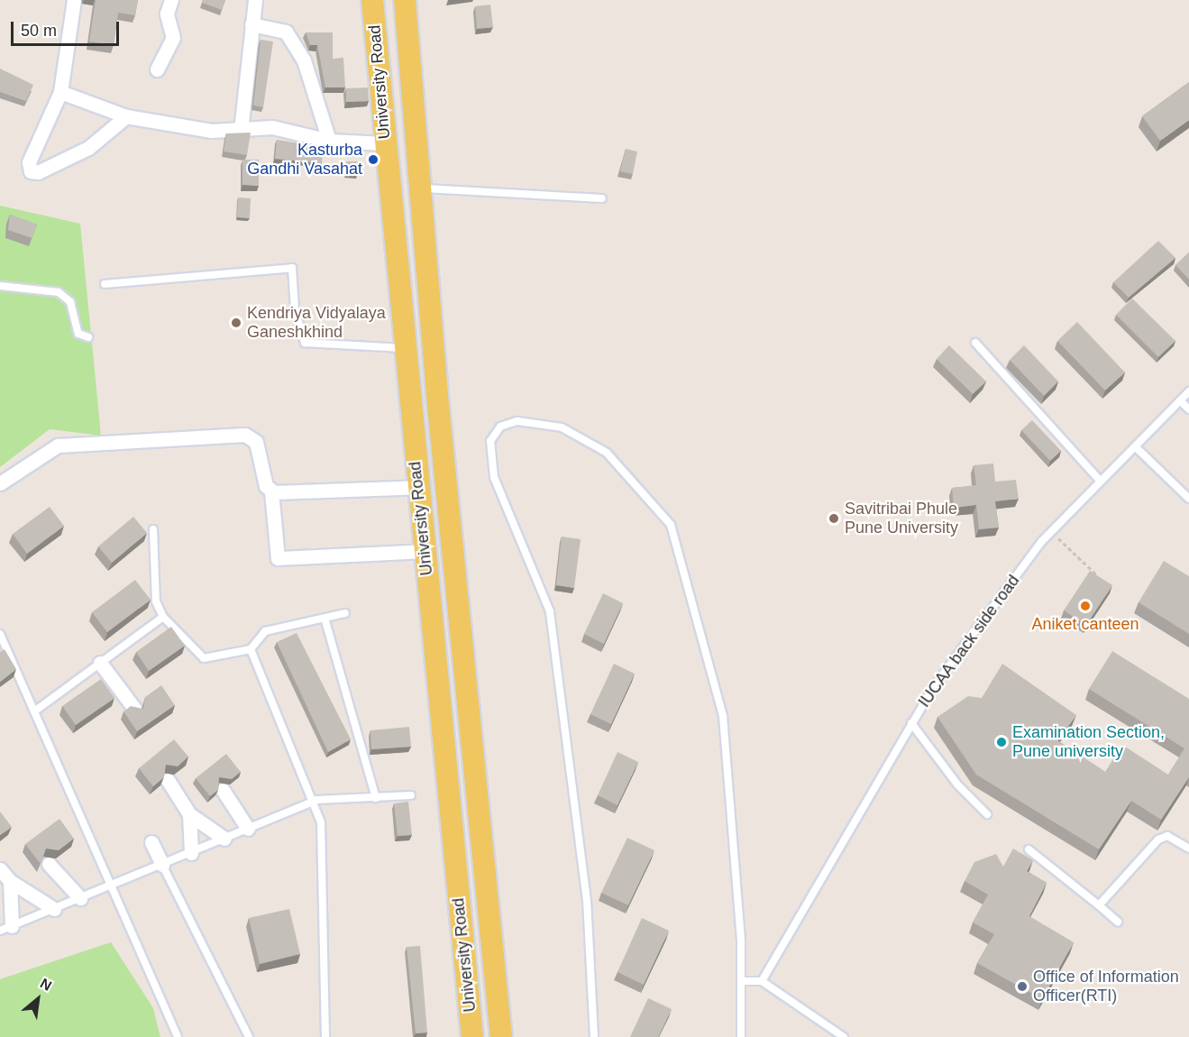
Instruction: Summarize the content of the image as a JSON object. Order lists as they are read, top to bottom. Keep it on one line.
{"streets":{"main road":["University Road"],"lane":["IUCAA back side road"]},"places":["Kasturba Gandhi Vasahat","Kendriya Vidyalaya Ganeshkhind","Savitribai Phule Pune University","Aniket canteen","Examination Section, Pune university","Office of Information Officer(RTI)"],"scale_bar":"50 m","north":"top right"}
